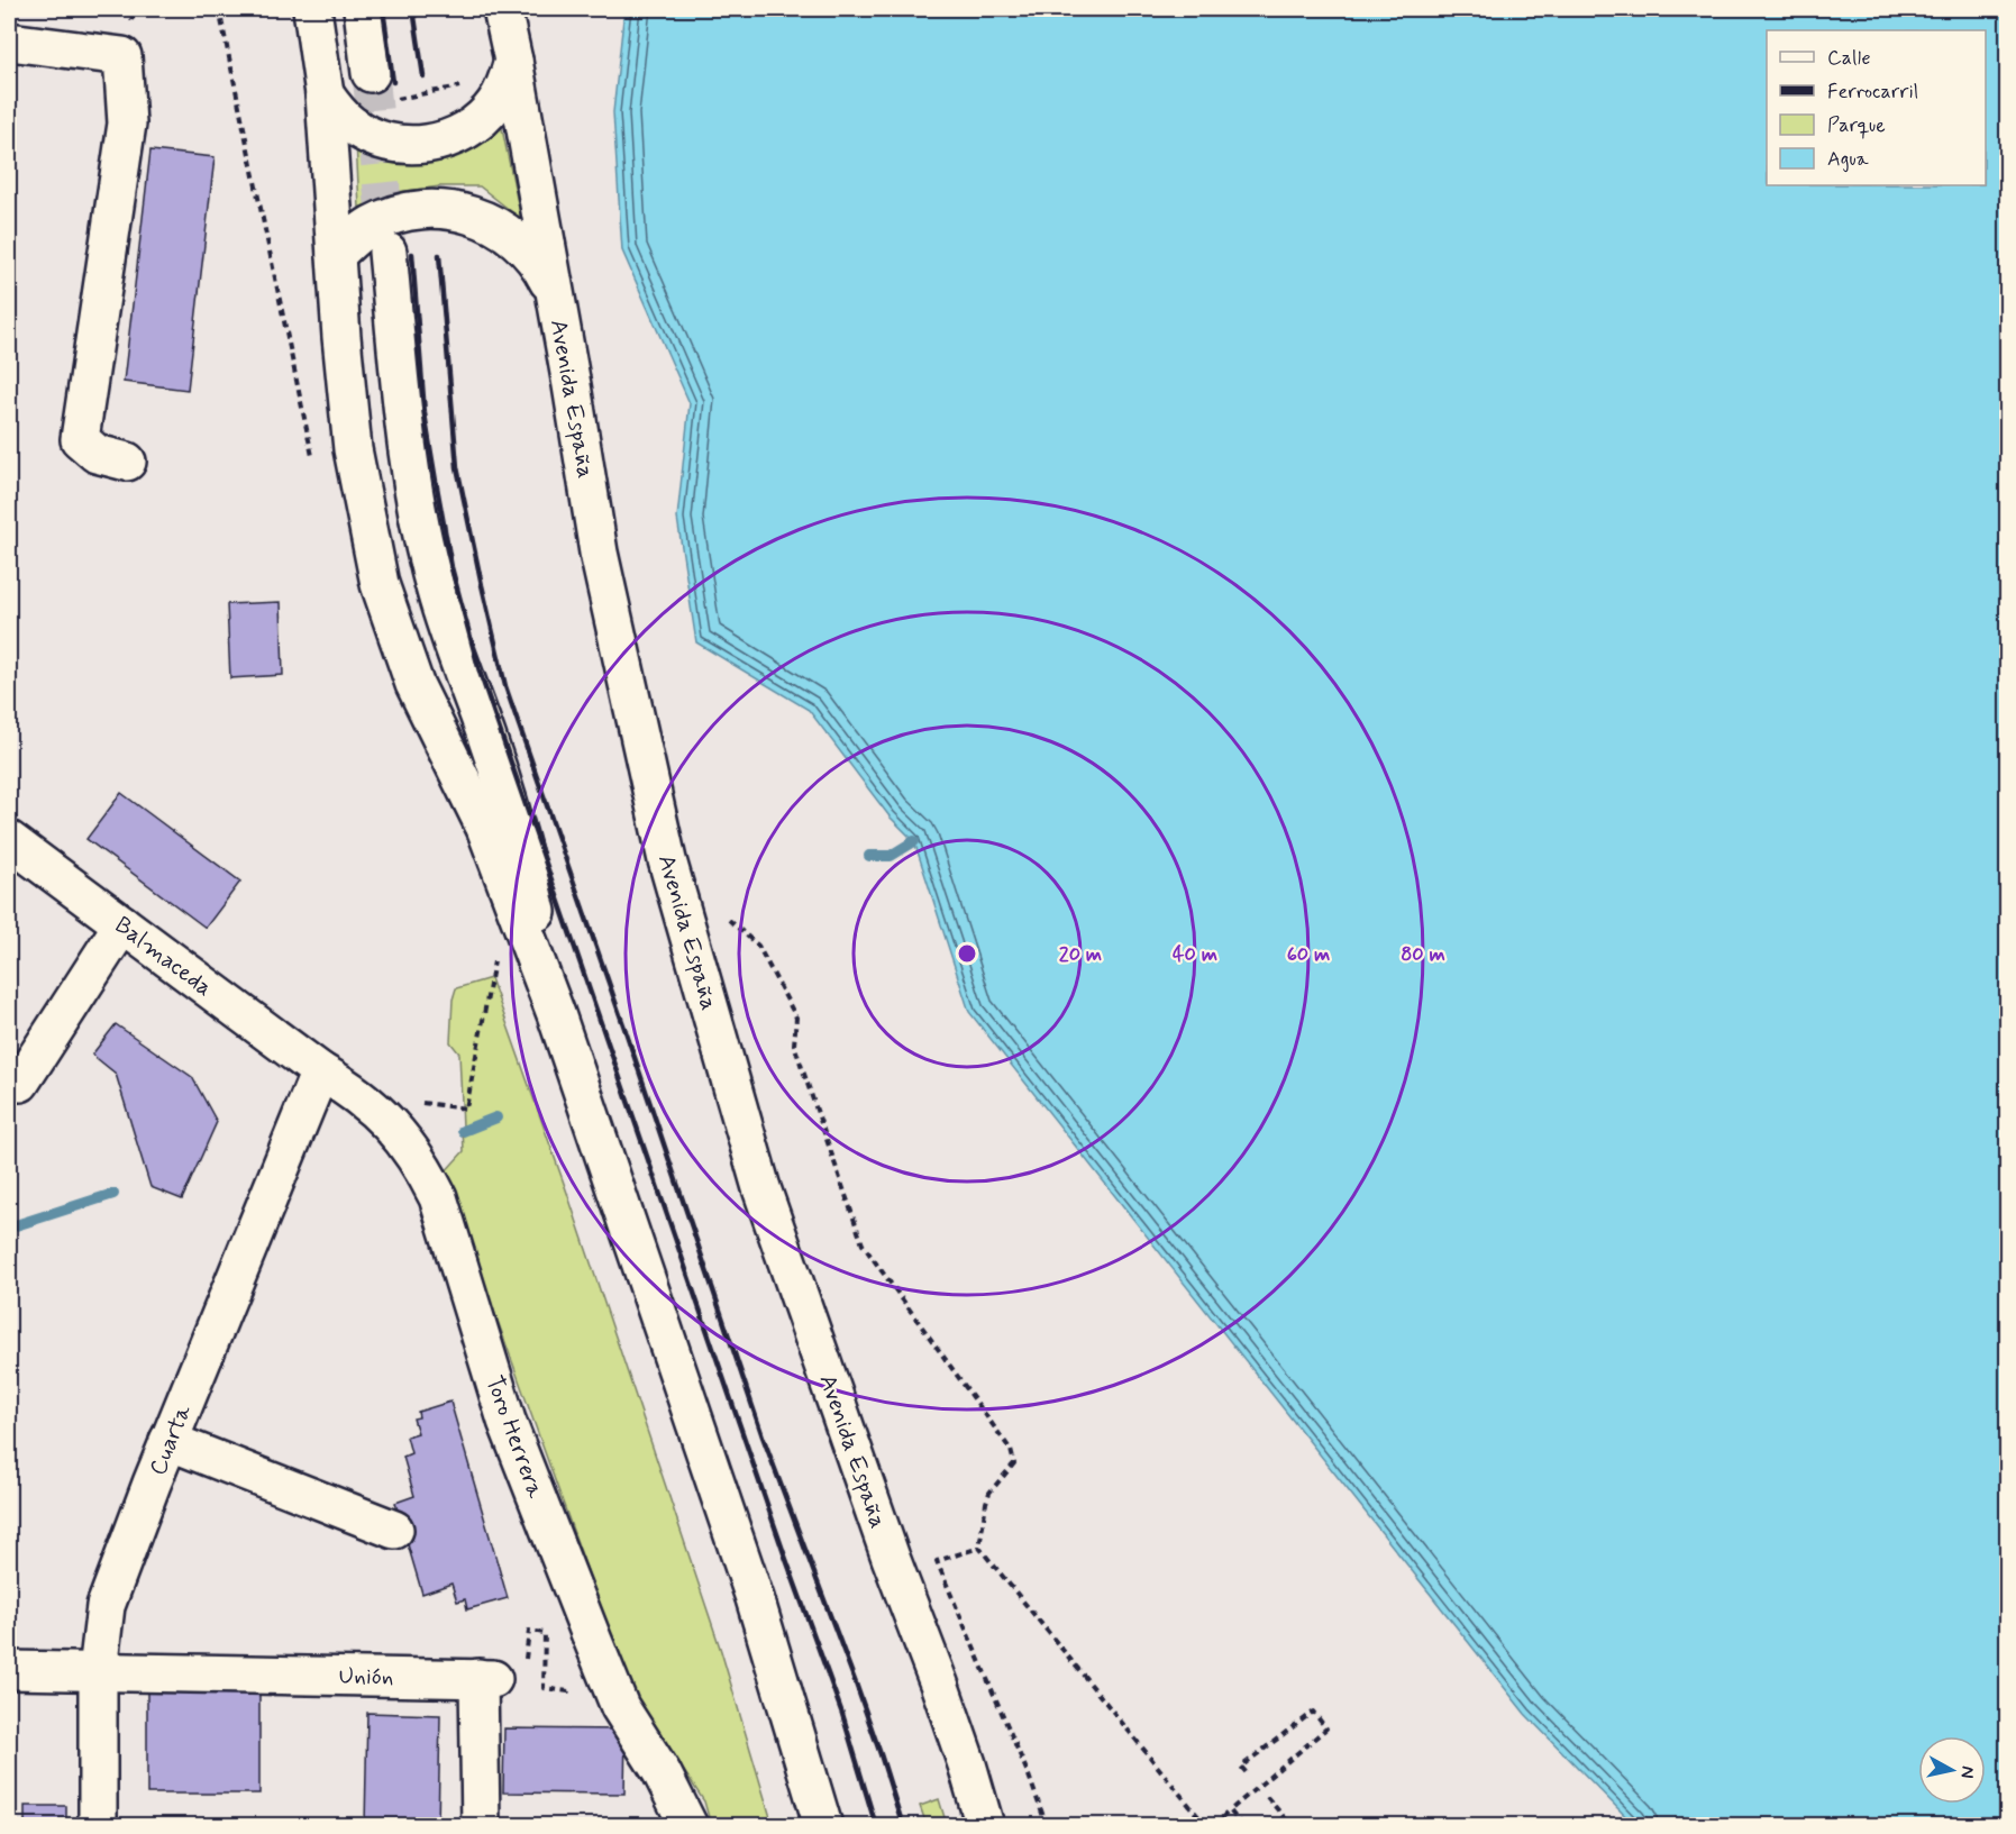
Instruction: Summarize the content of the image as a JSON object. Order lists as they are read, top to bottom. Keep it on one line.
{"streets":{"main road":["Avenida España","Balmaceda","Toro Herrera","Cuarta","Unión"]},"crossings":[["Balmaceda","Toro Herrera"],["Balmaceda","Cuarta"],["Toro Herrera","Cuarta"],["Cuarta","Unión"]],"legend":["Calle","Ferrocarril","Parque","Agua"],"north":"right","rings":["20 m","40 m","60 m","80 m"]}
